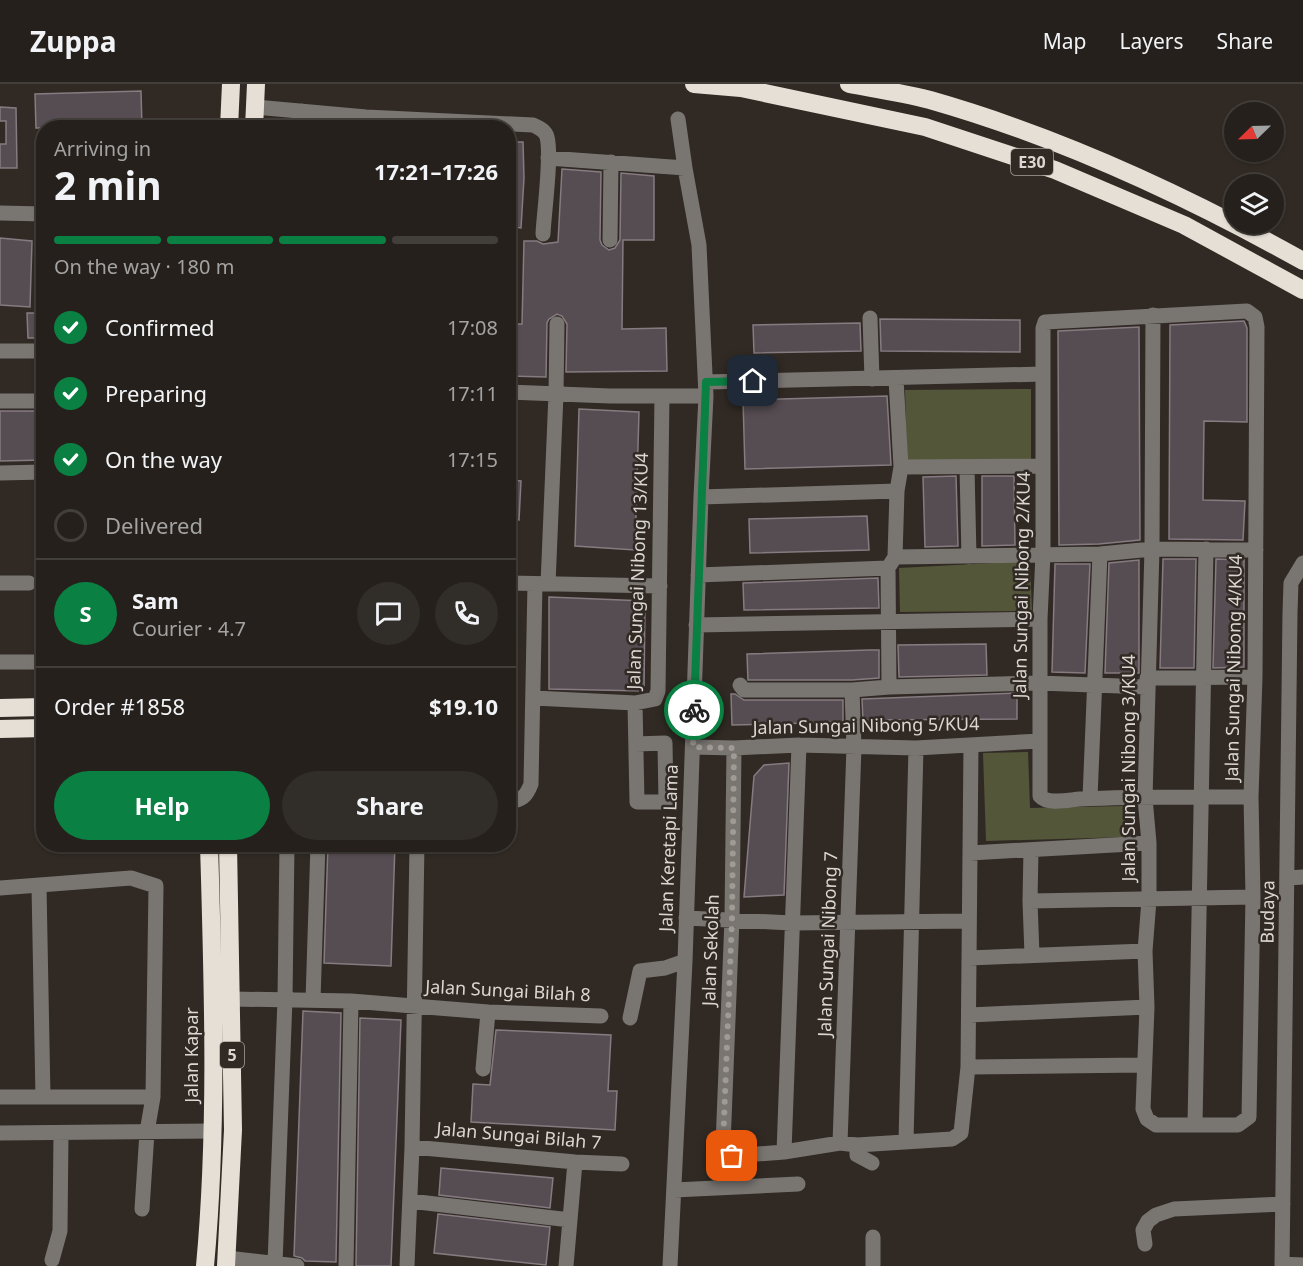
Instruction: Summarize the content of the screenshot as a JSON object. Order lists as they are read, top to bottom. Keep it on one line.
{"streets":{"highway":["E30","Jalan Kapar","5"],"street":["Jalan Sungai Nibong 13/KU4","Jalan Sungai Nibong 2/KU4","Jalan Sungai Nibong 4/KU4","Jalan Sungai Nibong 5/KU4","Jalan Sungai Nibong 3/KU4","Jalan Keretapi Lama","Budaya","Jalan Sungai Nibong 7","Jalan Sekolah","Jalan Sungai Bilah 8","Jalan Sungai Bilah 7"]},"crossings":[["Jalan Sungai Nibong 2/KU4","Jalan Sungai Nibong 4/KU4"],["Jalan Sungai Nibong 2/KU4","Jalan Sungai Nibong 5/KU4"],["Jalan Sungai Nibong 2/KU4","Jalan Sungai Nibong 3/KU4"],["Jalan Sungai Nibong 4/KU4","Jalan Sungai Nibong 3/KU4"],["Jalan Sungai Nibong 5/KU4","Jalan Keretapi Lama"],["Jalan Sungai Nibong 5/KU4","Jalan Sungai Nibong 7"],["Jalan Sungai Nibong 5/KU4","Jalan Sekolah"],["Jalan Sungai Bilah 8","5"]],"north":"bottom left","page":{"header":"Zuppa","nav":["Map","Layers","Share"],"heading":["2 min","Arriving in","17:21–17:26"],"panel":["Sam","Courier · 4.7","Order #1858","$19.10"],"bar":"On the way · 180 m","list":[["Confirmed","17:08"],["Preparing","17:11"],["On the way","17:15"],"Delivered"],"round":"S","buttons":["Help","Share"]}}
